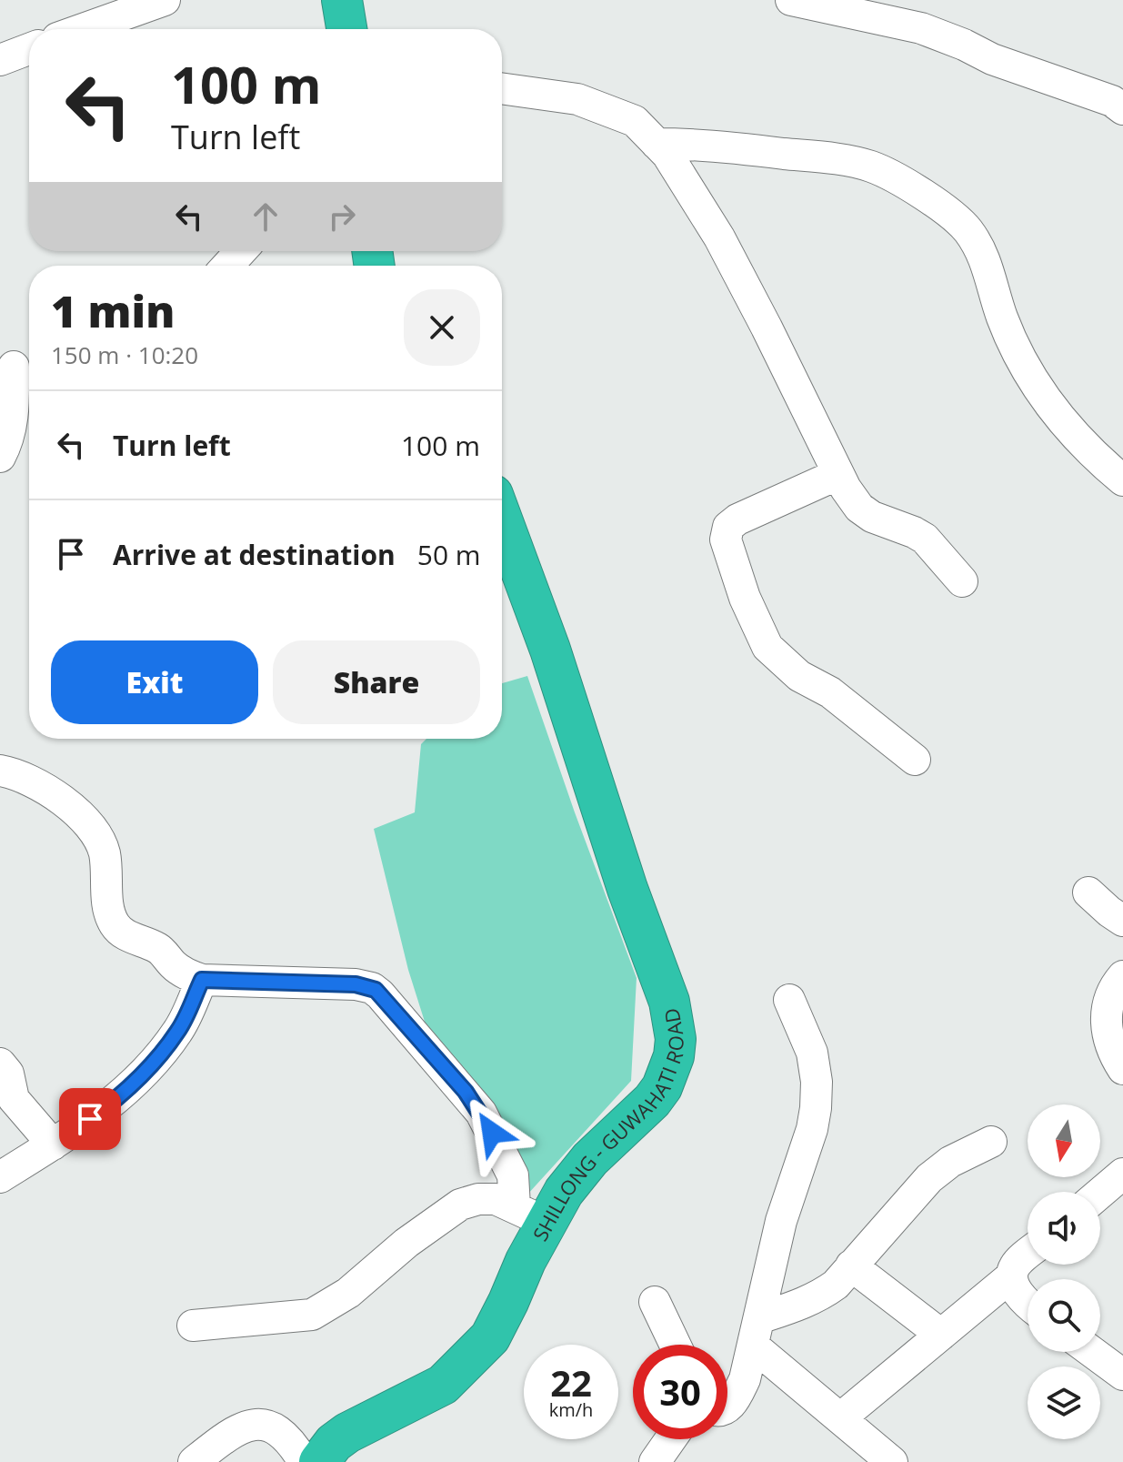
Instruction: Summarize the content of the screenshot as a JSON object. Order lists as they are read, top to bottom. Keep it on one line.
{"streets":{"highway":["SHILLONG - GUWAHATI ROAD"]},"north":"bottom","page":{"turn":["100 m","Turn left"],"heading":["1 min","150 m · 10:20"],"list":[{"name":"Turn left","value":"100 m"},{"name":"Arrive at destination","value":"50 m"}],"buttons":["Exit","Share"],"speed":"22 km/h","limit":"30"}}
